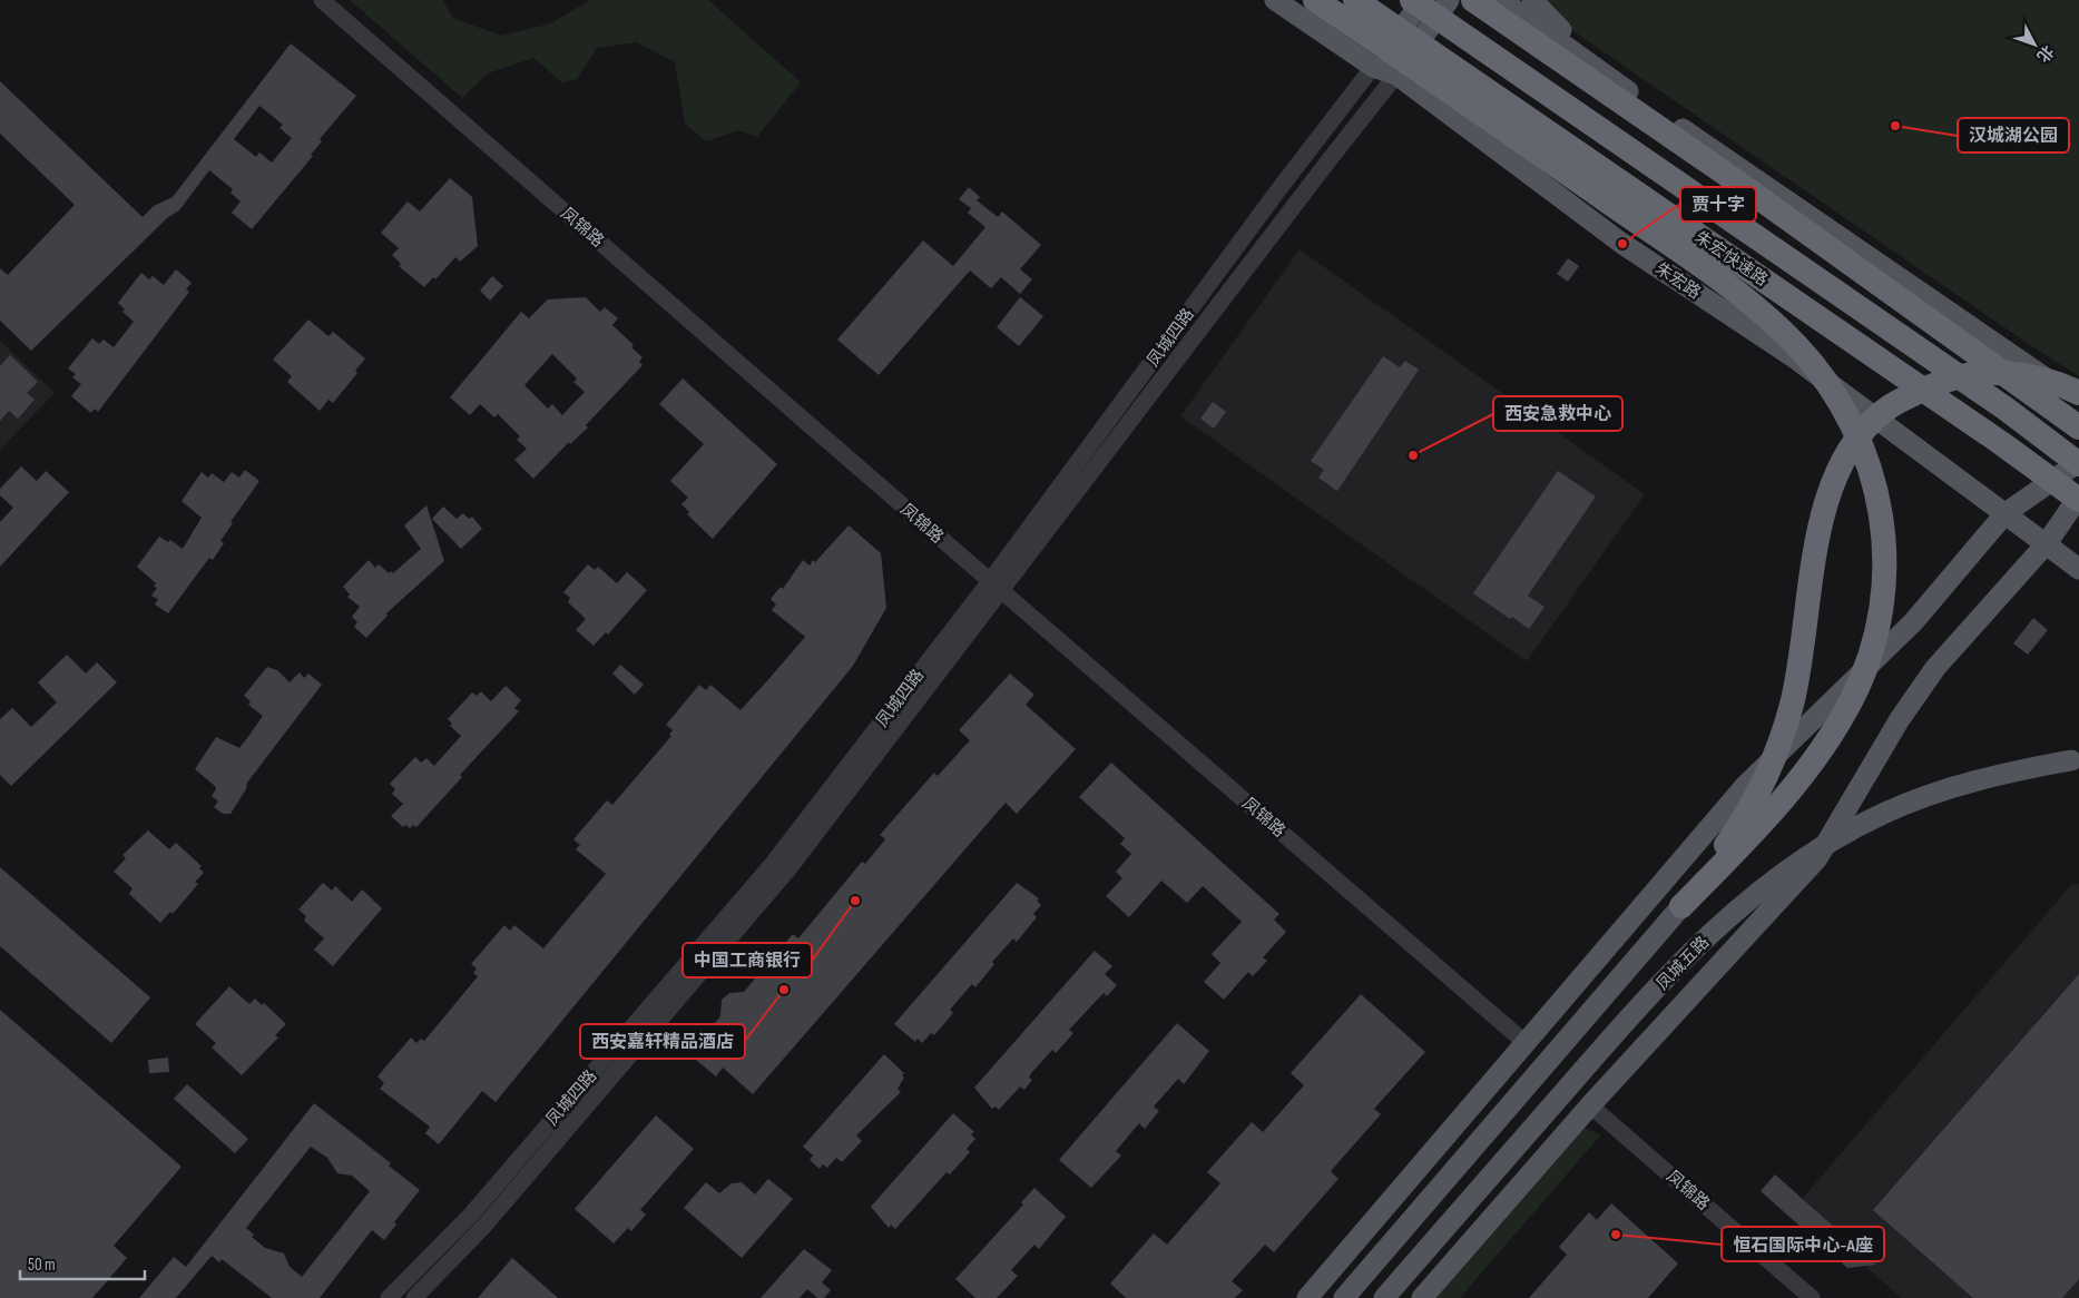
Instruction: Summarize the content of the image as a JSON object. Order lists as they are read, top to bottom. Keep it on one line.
{"streets":{"highway":["朱宏快速路"],"main road":["朱宏路","凤城五路"],"street":["凤锦路","凤城四路"]},"crossings":[["凤锦路","凤城四路"],["朱宏路","凤城四路"]],"places":["汉城湖公园","贾十字","西安急救中心","中国工商银行","西安嘉轩精品酒店","恒石国际中心-A座"],"scale_bar":"50 m","north":"bottom right"}
